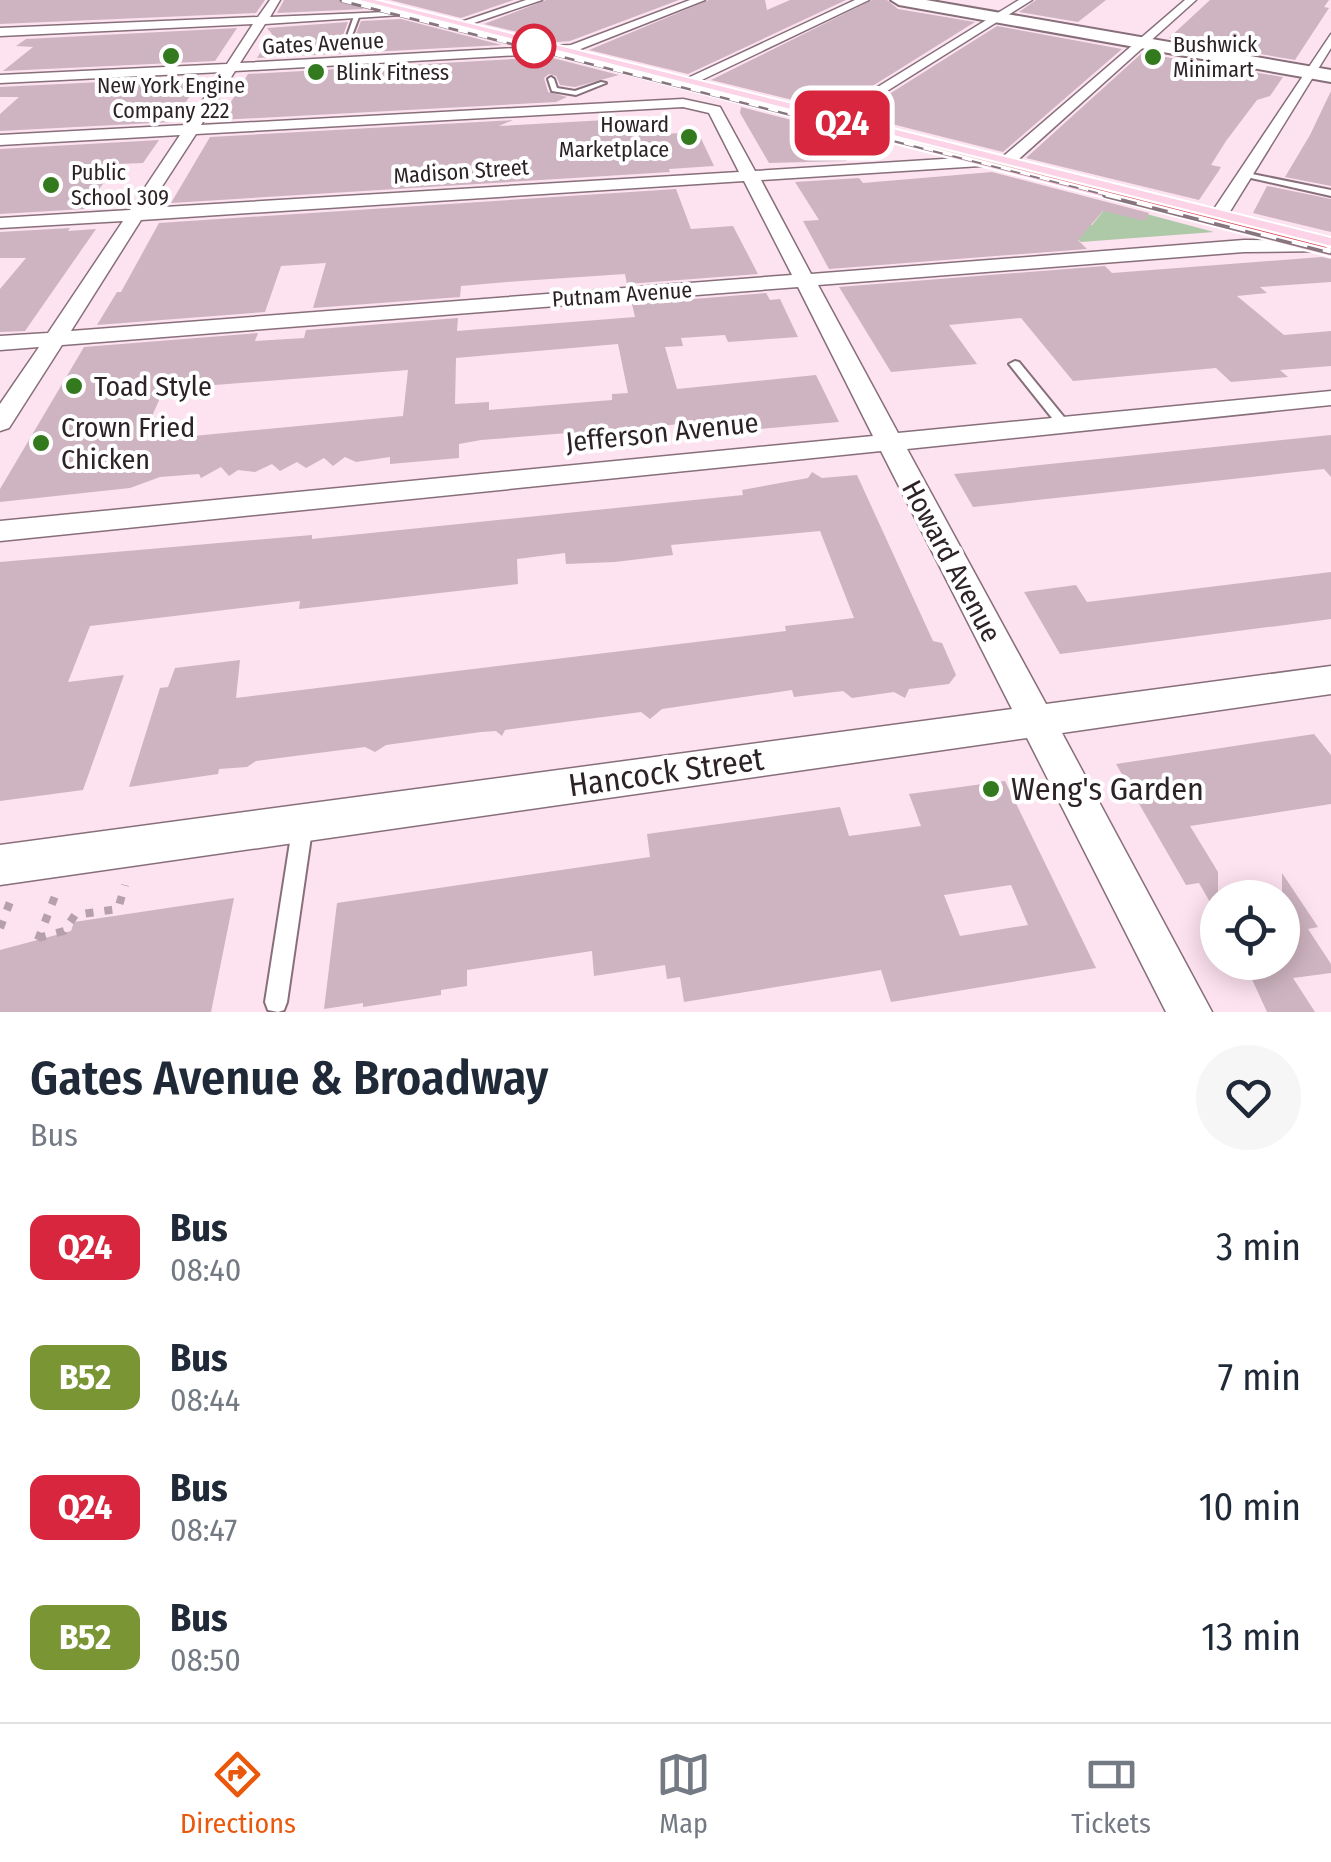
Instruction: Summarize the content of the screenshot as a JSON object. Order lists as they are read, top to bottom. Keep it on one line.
{"streets":{"street":["Gates Avenue","Madison Street","Putnam Avenue","Jefferson Avenue","Howard Avenue","Hancock Street"]},"crossings":[["Madison Street","Howard Avenue"],["Putnam Avenue","Howard Avenue"],["Jefferson Avenue","Howard Avenue"],["Howard Avenue","Hancock Street"]],"places":["New York Engine Company 222","Bushwick Minimart","Blink Fitness","Howard Marketplace","Public School 309","Toad Style","Crown Fried Chicken","Weng's Garden"],"lines":["bus line Q24"],"page":{"on_map":"Q24","heading":["Gates Avenue & Broadway","Bus"],"list":[{"mark":"Q24","name":"Bus","note":"08:40","value":"3 min"},{"mark":"B52","name":"Bus","note":"08:44","value":"7 min"},{"mark":"Q24","name":"Bus","note":"08:47","value":"10 min"},{"mark":"B52","name":"Bus","note":"08:50","value":"13 min"}],"tabs":["Directions","Map","Tickets"]}}
